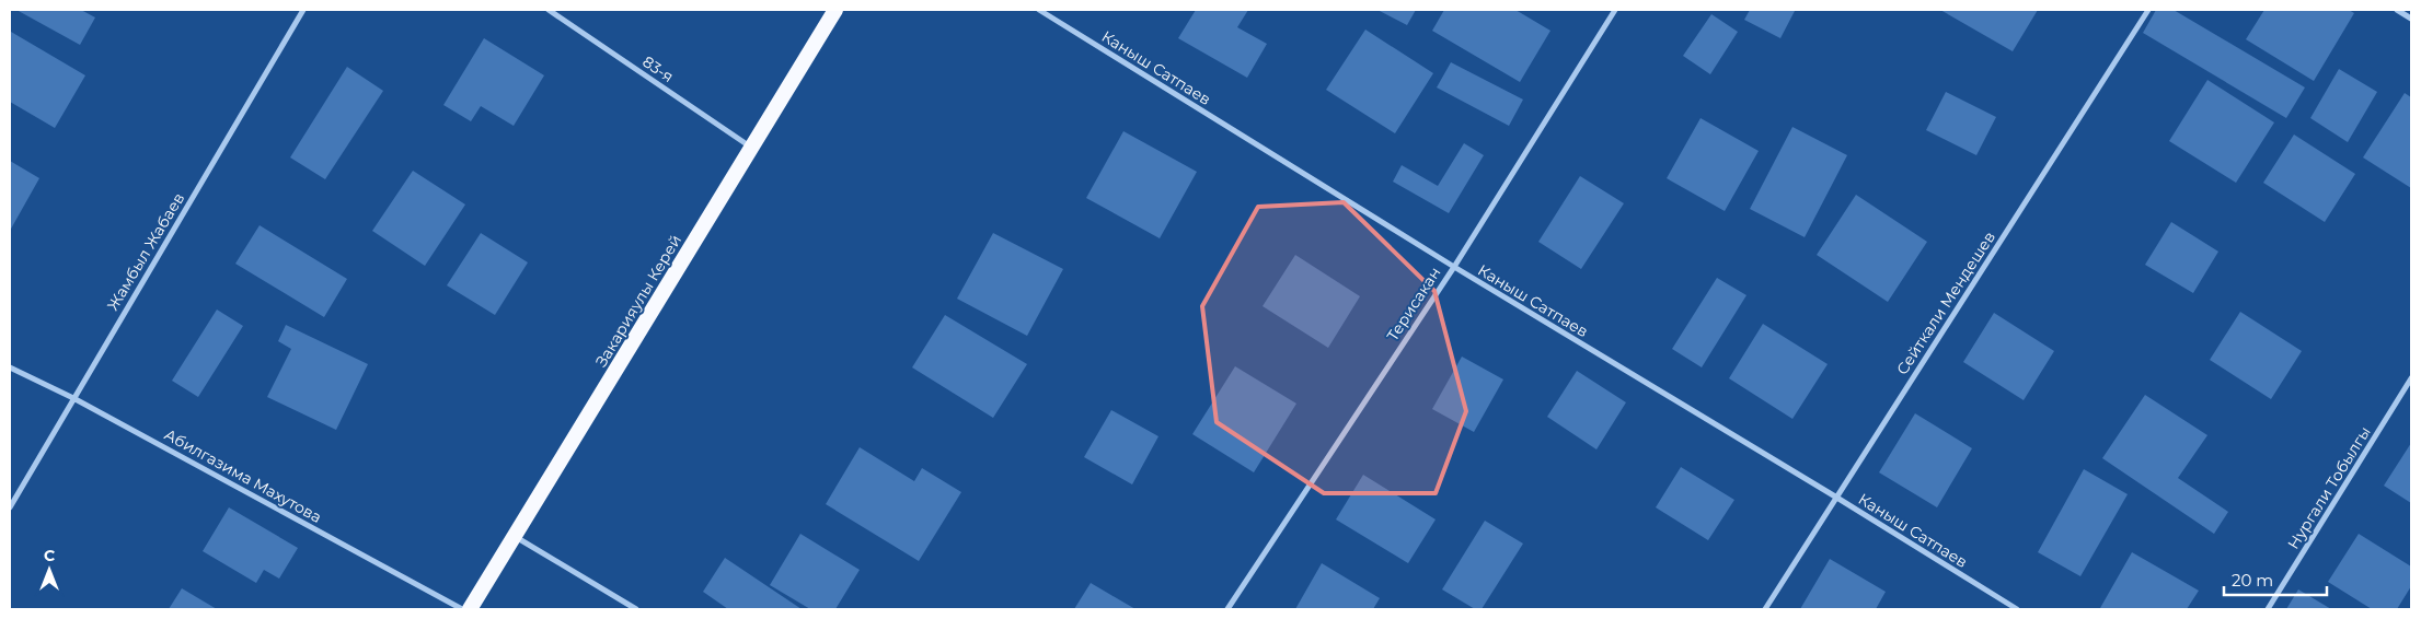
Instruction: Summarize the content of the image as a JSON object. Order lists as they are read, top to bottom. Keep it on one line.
{"streets":{"highway":["Закарияулы Керей"],"street":["Каныш Сатпаев","83-я","Жамбыл Жабаев","Сейткали Мендешев","Терисакан","Абилгазима Махутова","Нургали Тобылгы"]},"crossings":[["Каныш Сатпаев","Сейткали Мендешев"],["Каныш Сатпаев","Терисакан"],["83-я","Закарияулы Керей"],["Жамбыл Жабаев","Абилгазима Махутова"]],"scale_bar":"20 m","north":"top"}
